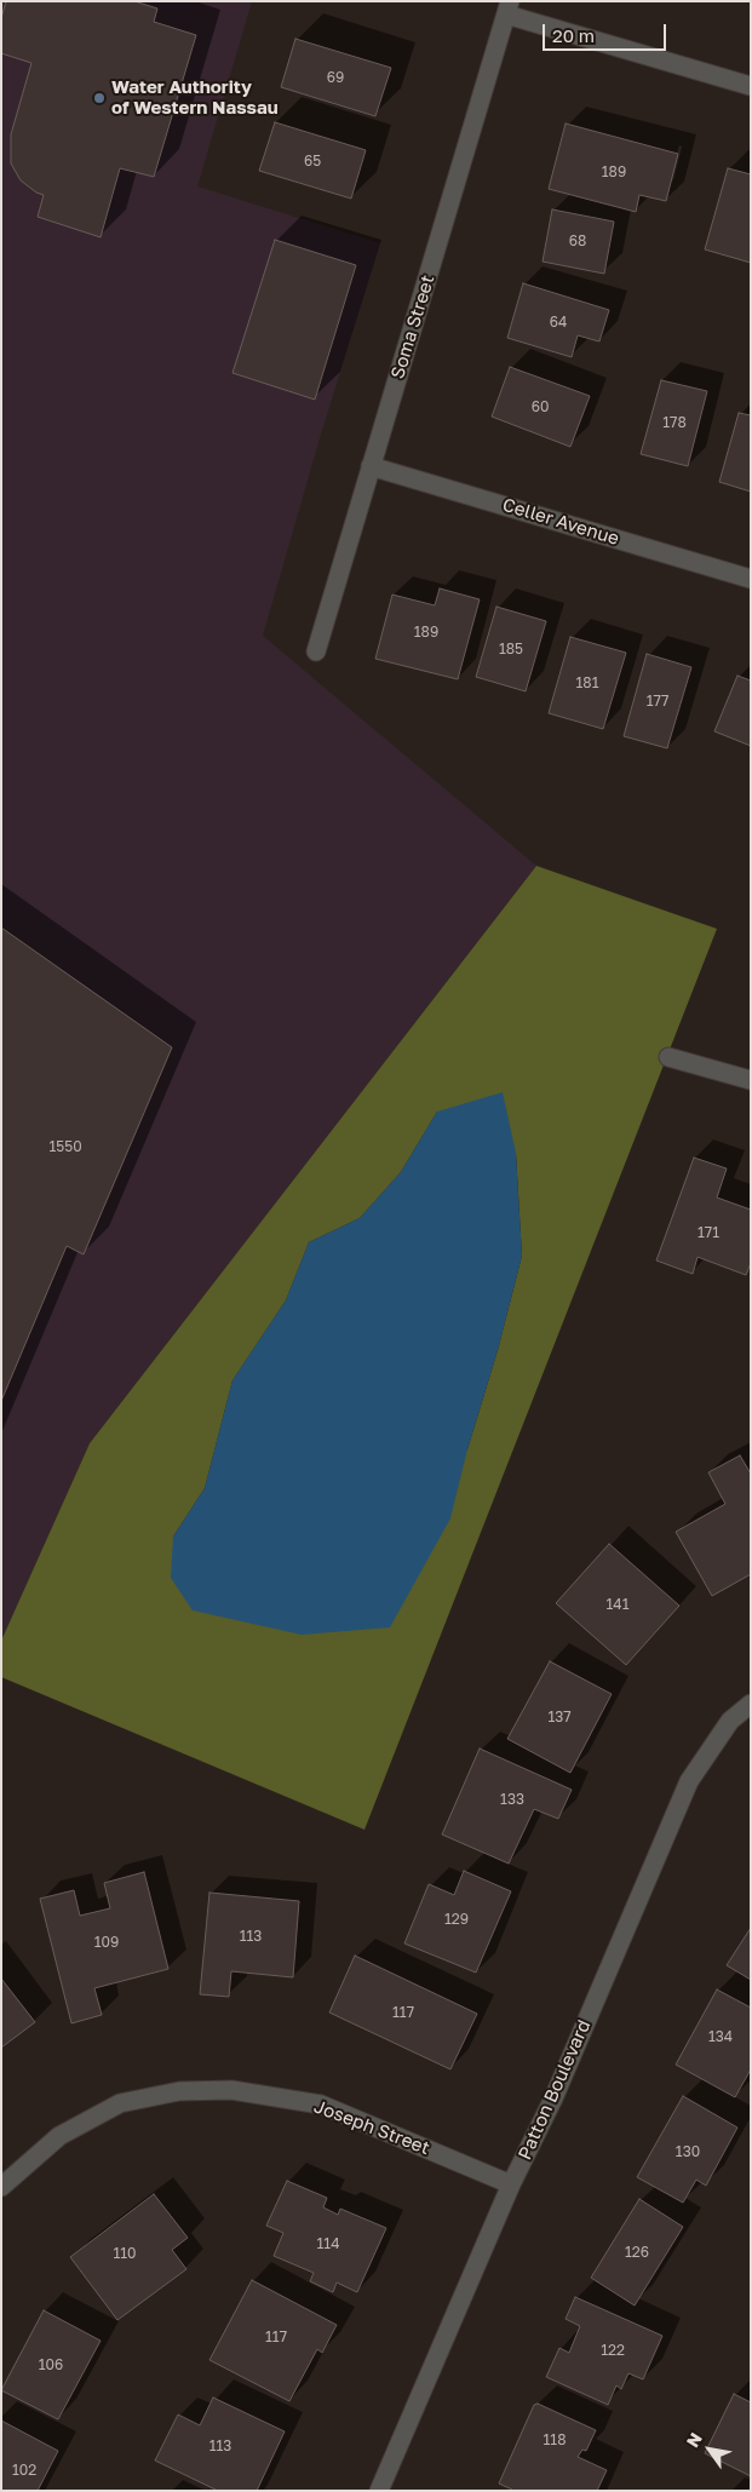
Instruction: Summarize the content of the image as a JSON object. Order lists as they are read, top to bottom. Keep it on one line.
{"streets":{"street":["Soma Street","Celler Avenue","Patton Boulevard","Joseph Street"]},"crossings":[["Soma Street","Celler Avenue"],["Patton Boulevard","Joseph Street"]],"places":["Water Authority of Western Nassau"],"house_numbers":["69","65","189","68","64","60","178","189","185","181","177","1550","171","141","137","133","129","113","109","117","134","130","114","126","110","117","122","106","118","113","102"],"scale_bar":"20 m","north":"top left"}
